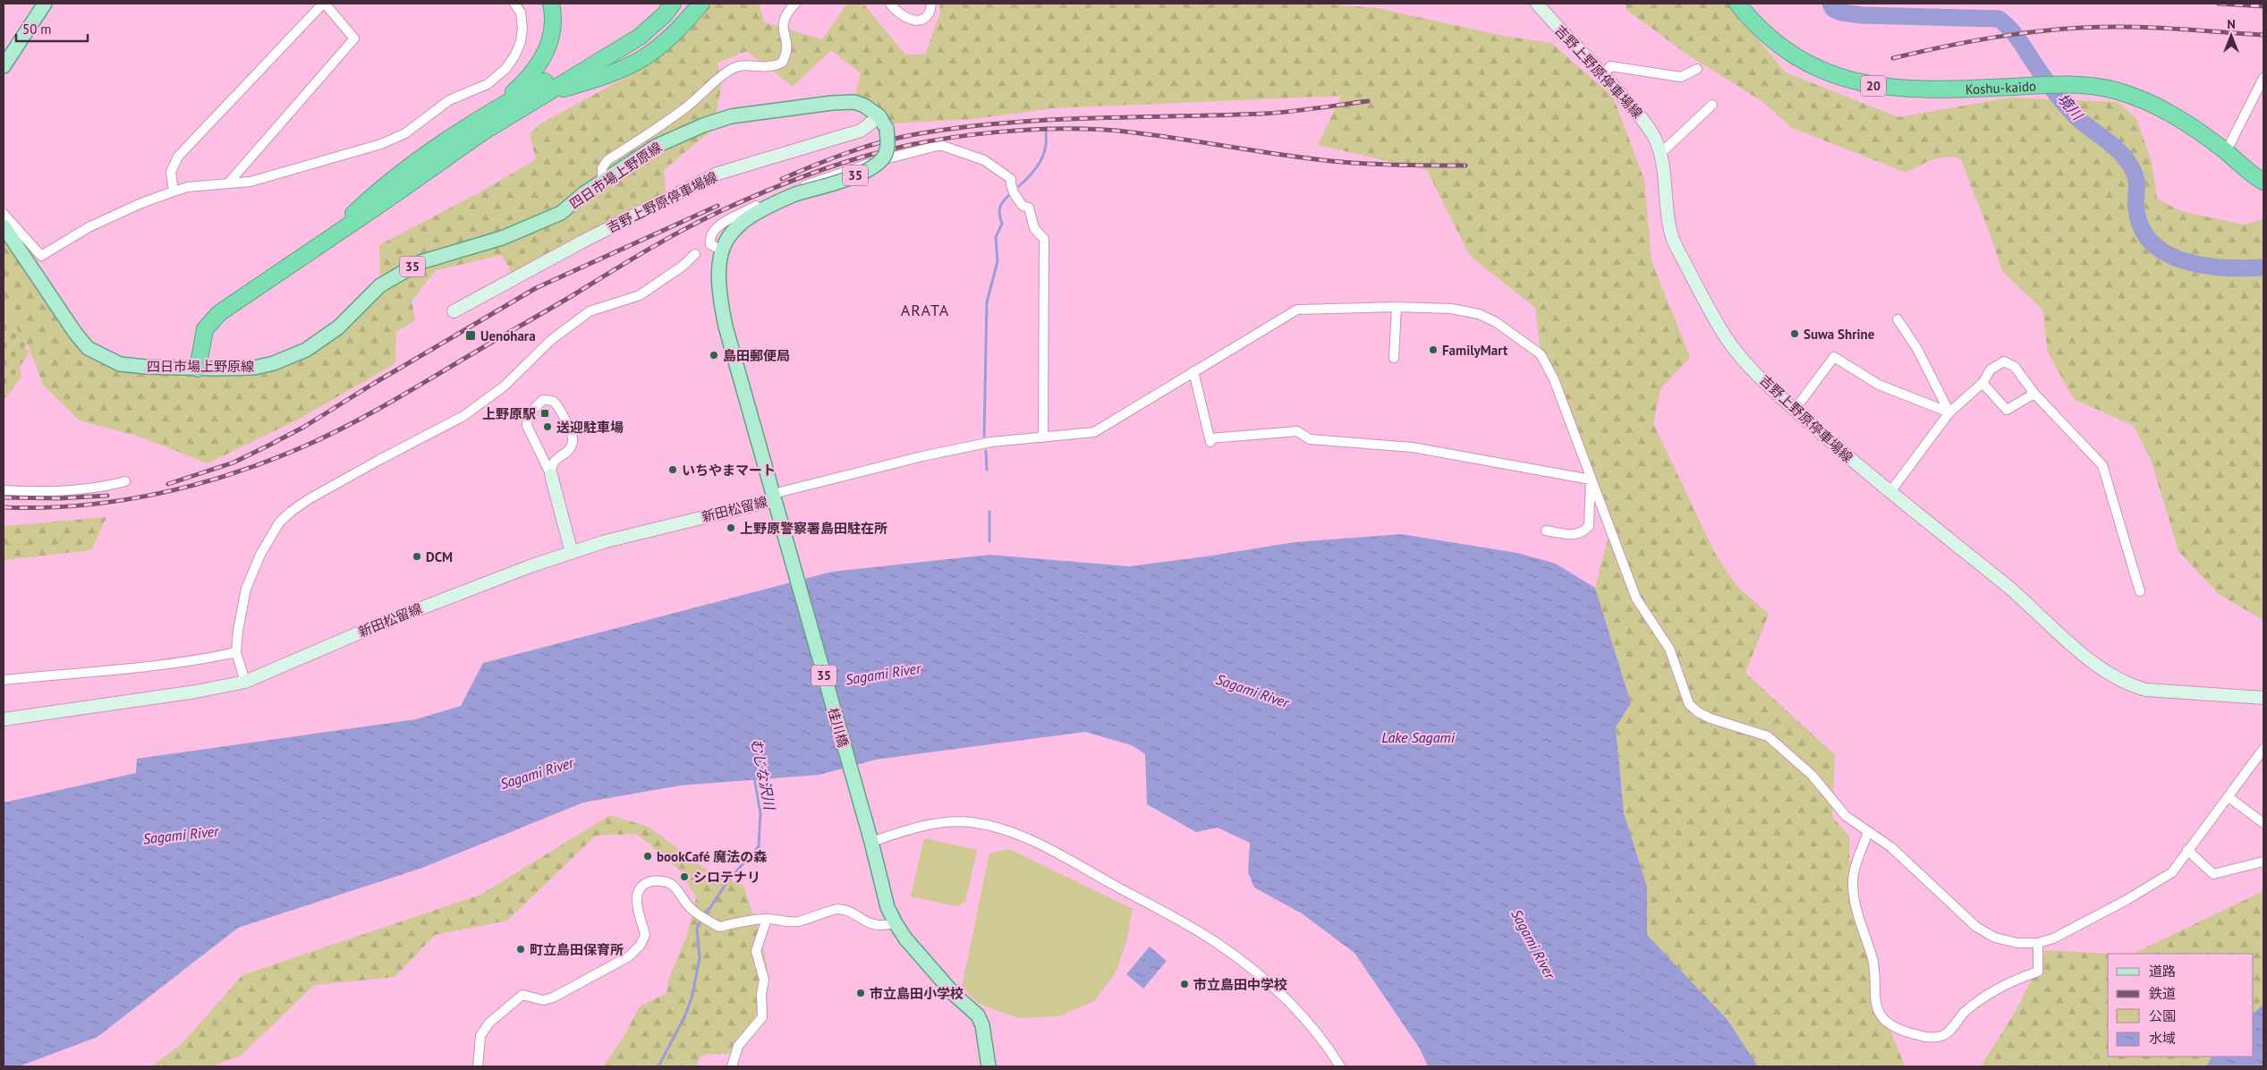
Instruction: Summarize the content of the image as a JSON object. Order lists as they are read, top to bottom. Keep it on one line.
{"streets":{"highway":["20","Koshu-kaido"],"main road":["吉野上野原停車場線","四日市場上野原線","35","新田松留線","桂川橋"]},"crossings":[["吉野上野原停車場線","四日市場上野原線"],["四日市場上野原線","新田松留線"],["四日市場上野原線","桂川橋"],["35","桂川橋"]],"districts":["ARATA"],"water":["境川","Sagami River","Lake Sagami","むじな沢川"],"places":{"other":["Suwa Shrine","FamilyMart","島田郵便局","送迎駐車場","いちやまマート","上野原警察署島田駐在所","DCM","bookCafé 魔法の森","シロテナリ","町立島田保育所","市立島田中学校","市立島田小学校"],"transit":["Uenohara","上野原駅"]},"legend":["道路","鉄道","公園","水域"],"scale_bar":"50 m","north":"top"}
